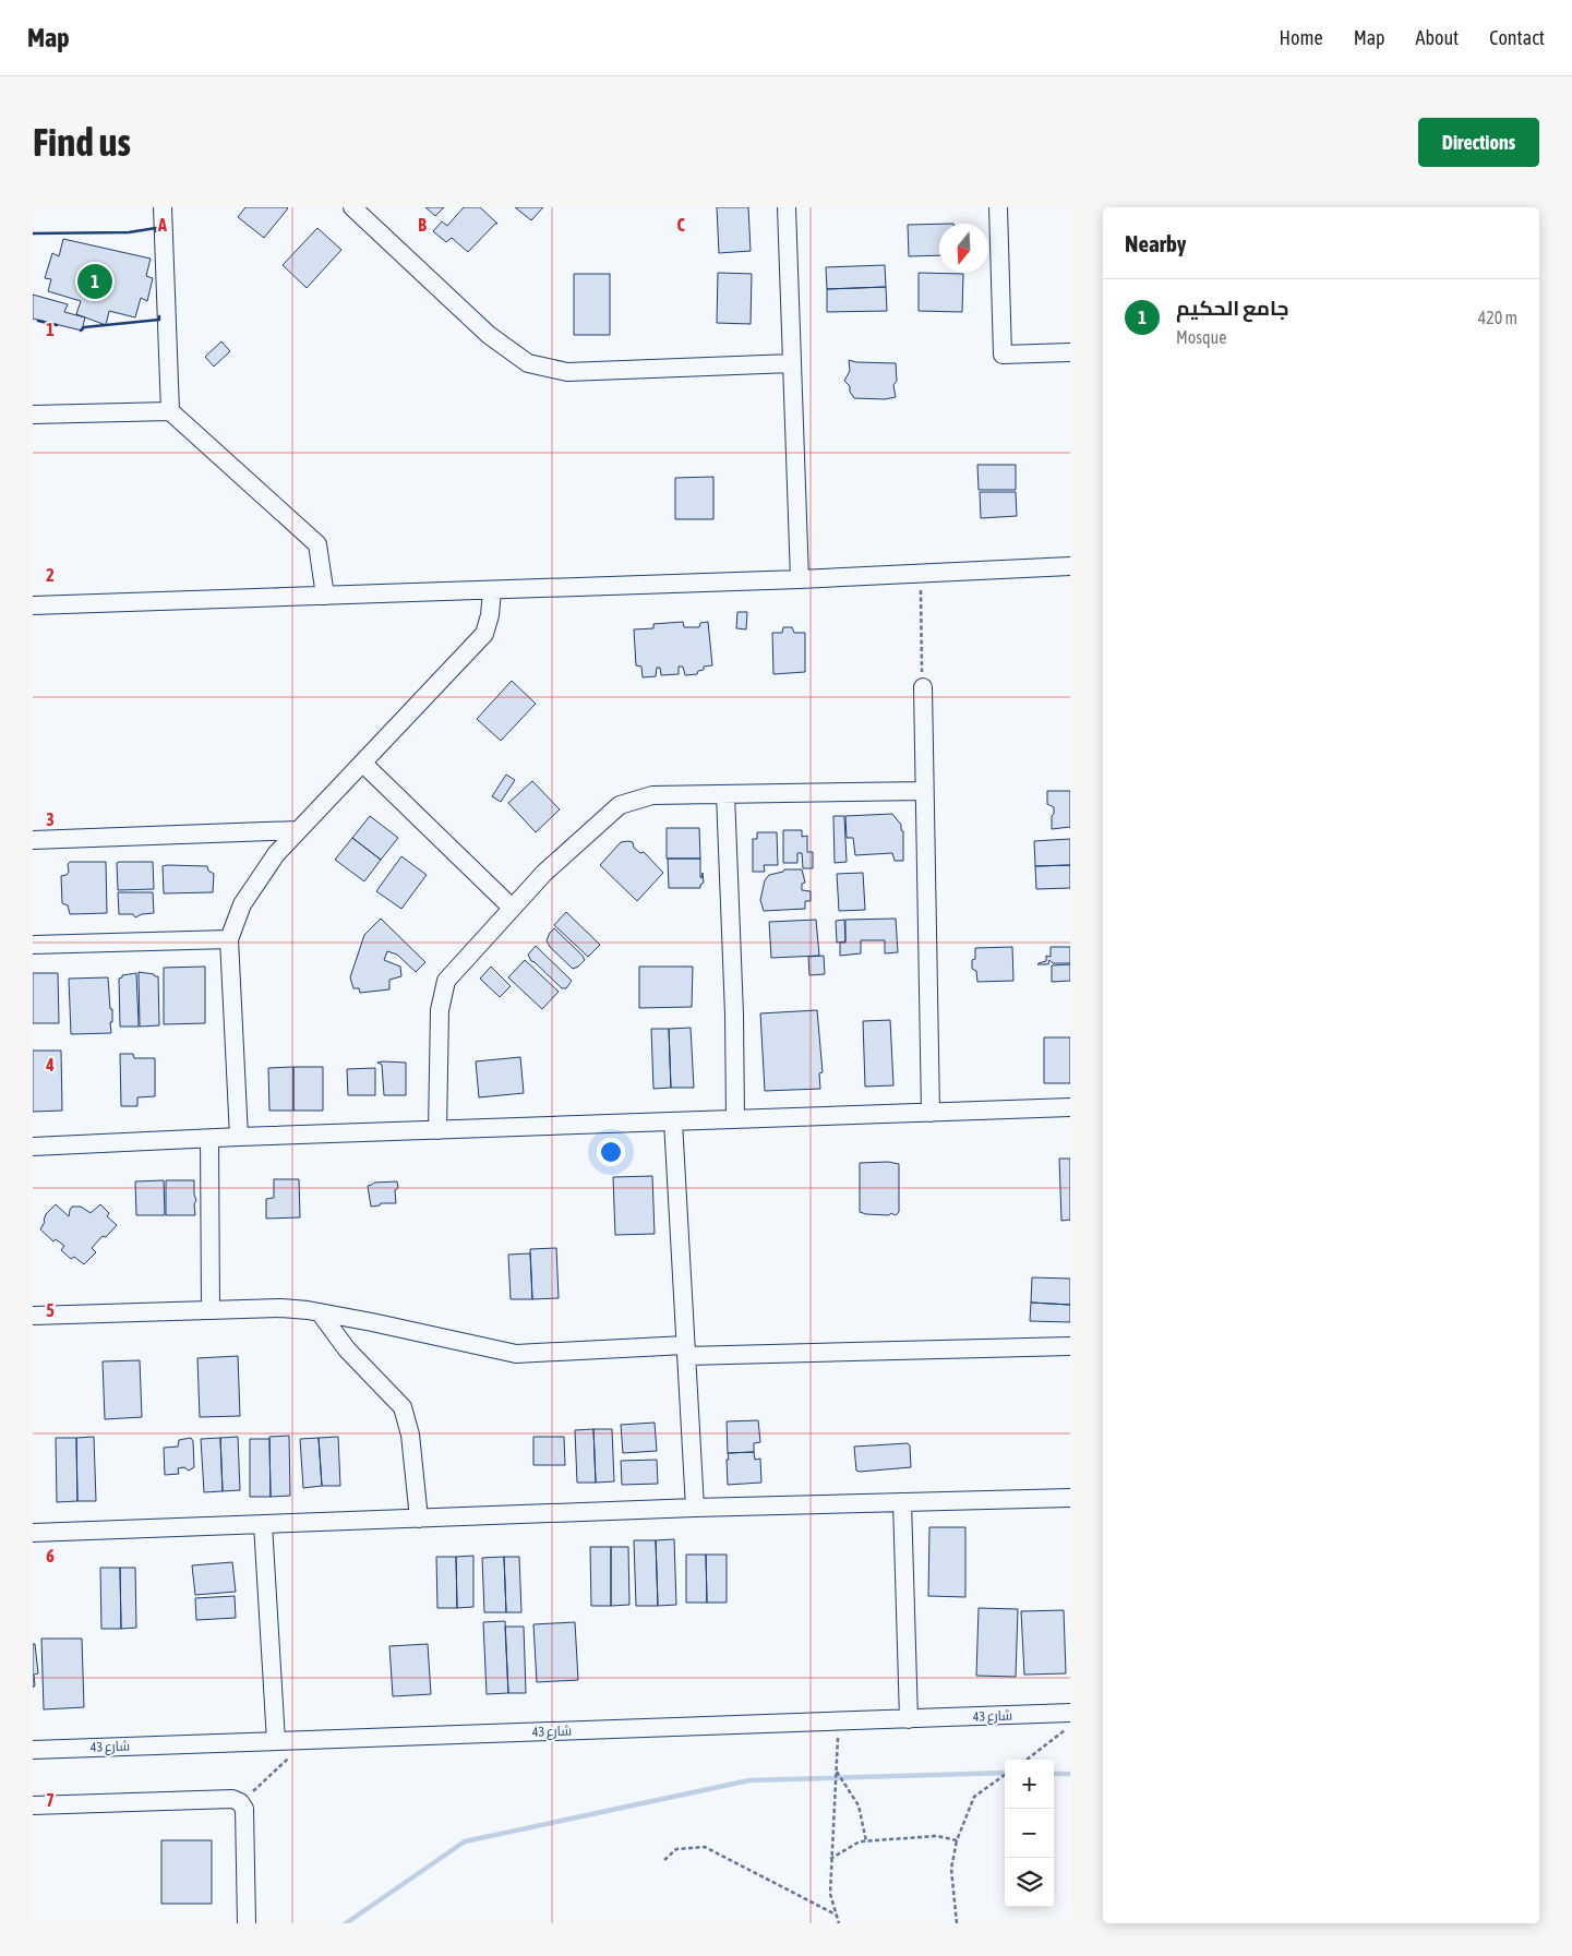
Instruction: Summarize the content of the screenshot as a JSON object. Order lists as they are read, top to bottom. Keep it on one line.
{"streets":{"street":["شارع 43"]},"north":"bottom","page":{"header":"Map","nav":["Home","Map","About","Contact"],"buttons":"Directions","title":"Find us","heading":"Nearby","pins":"1","list":[{"mark":"1","name":"جامع الحكيم","note":"Mosque","value":"420 m"}],"map_buttons":["+","−"]},"grid":{"columns":["A","B","C"],"rows":["1","2","3","4","5","6","7"]}}
